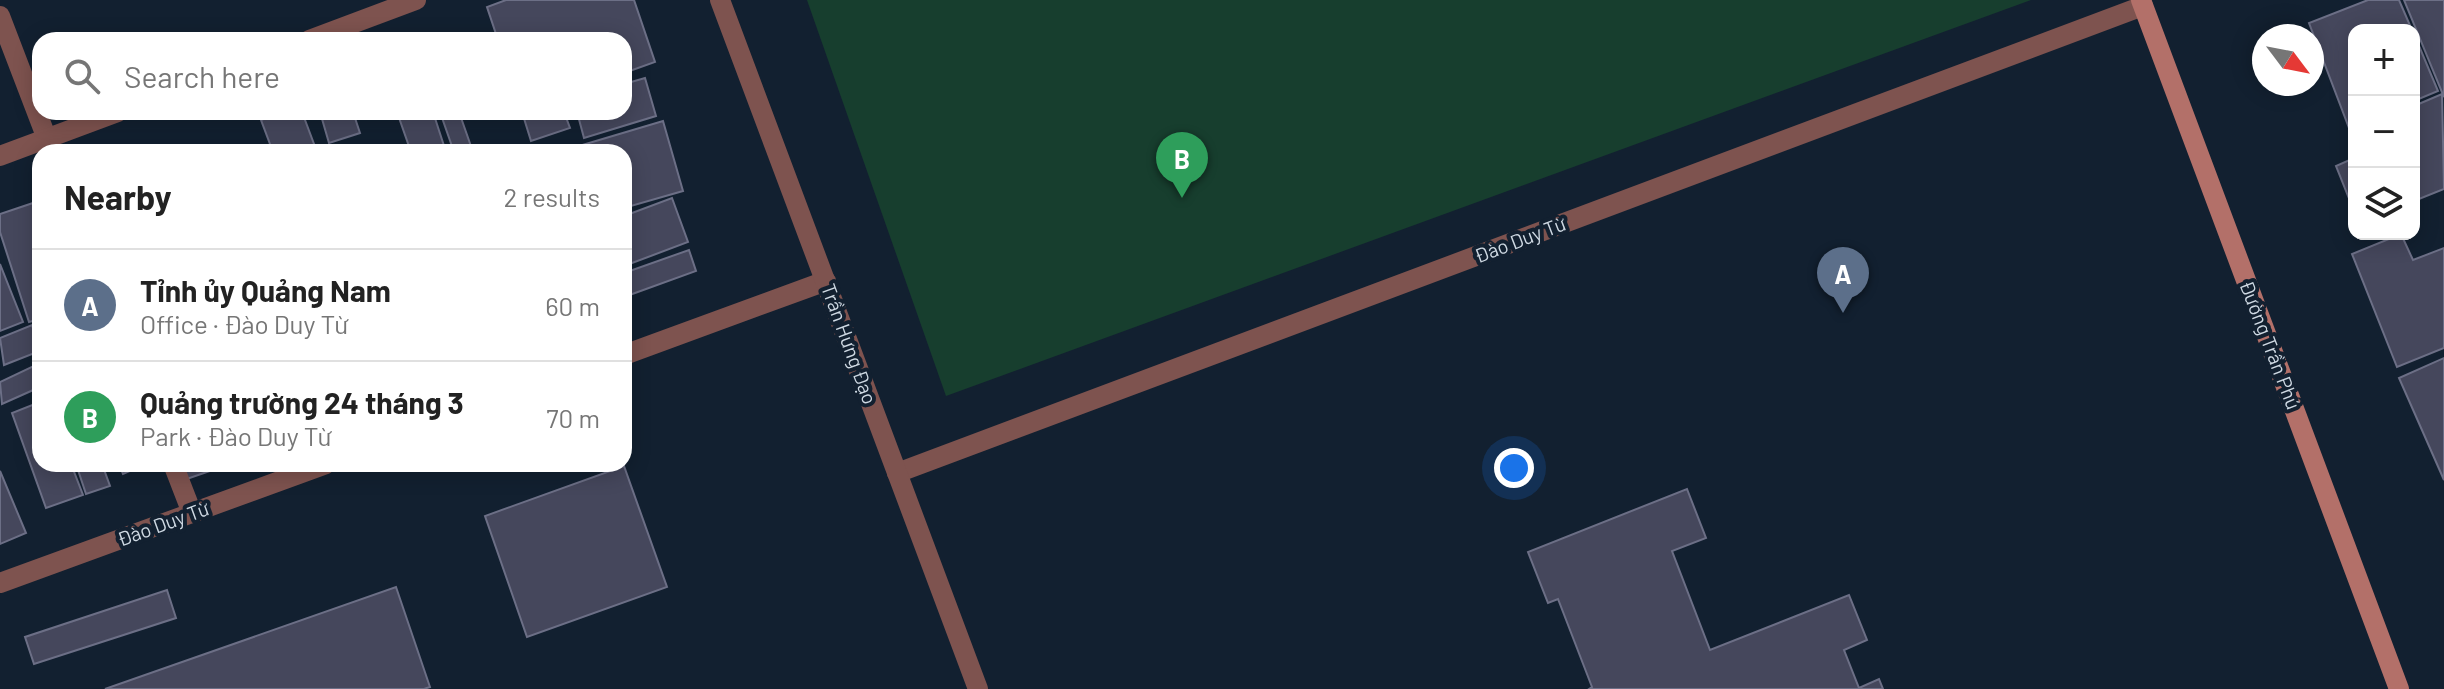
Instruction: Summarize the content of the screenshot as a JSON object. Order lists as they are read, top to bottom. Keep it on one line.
{"streets":{"main road":["Đường Trần Phú"],"street":["Đào Duy Từ","Trần Hưng Đạo"]},"crossings":[["Đào Duy Từ","Trần Hưng Đạo"],["Đào Duy Từ","Đường Trần Phú"]],"north":"bottom right","page":{"map_buttons":["+","−"],"search":"Search here","pins":["B","A"],"heading":["Nearby","2 results"],"list":[{"mark":"A","name":"Tỉnh ủy Quảng Nam","note":"Office · Đào Duy Từ","value":"60 m"},{"mark":"B","name":"Quảng trường 24 tháng 3","note":"Park · Đào Duy Từ","value":"70 m"}]}}
